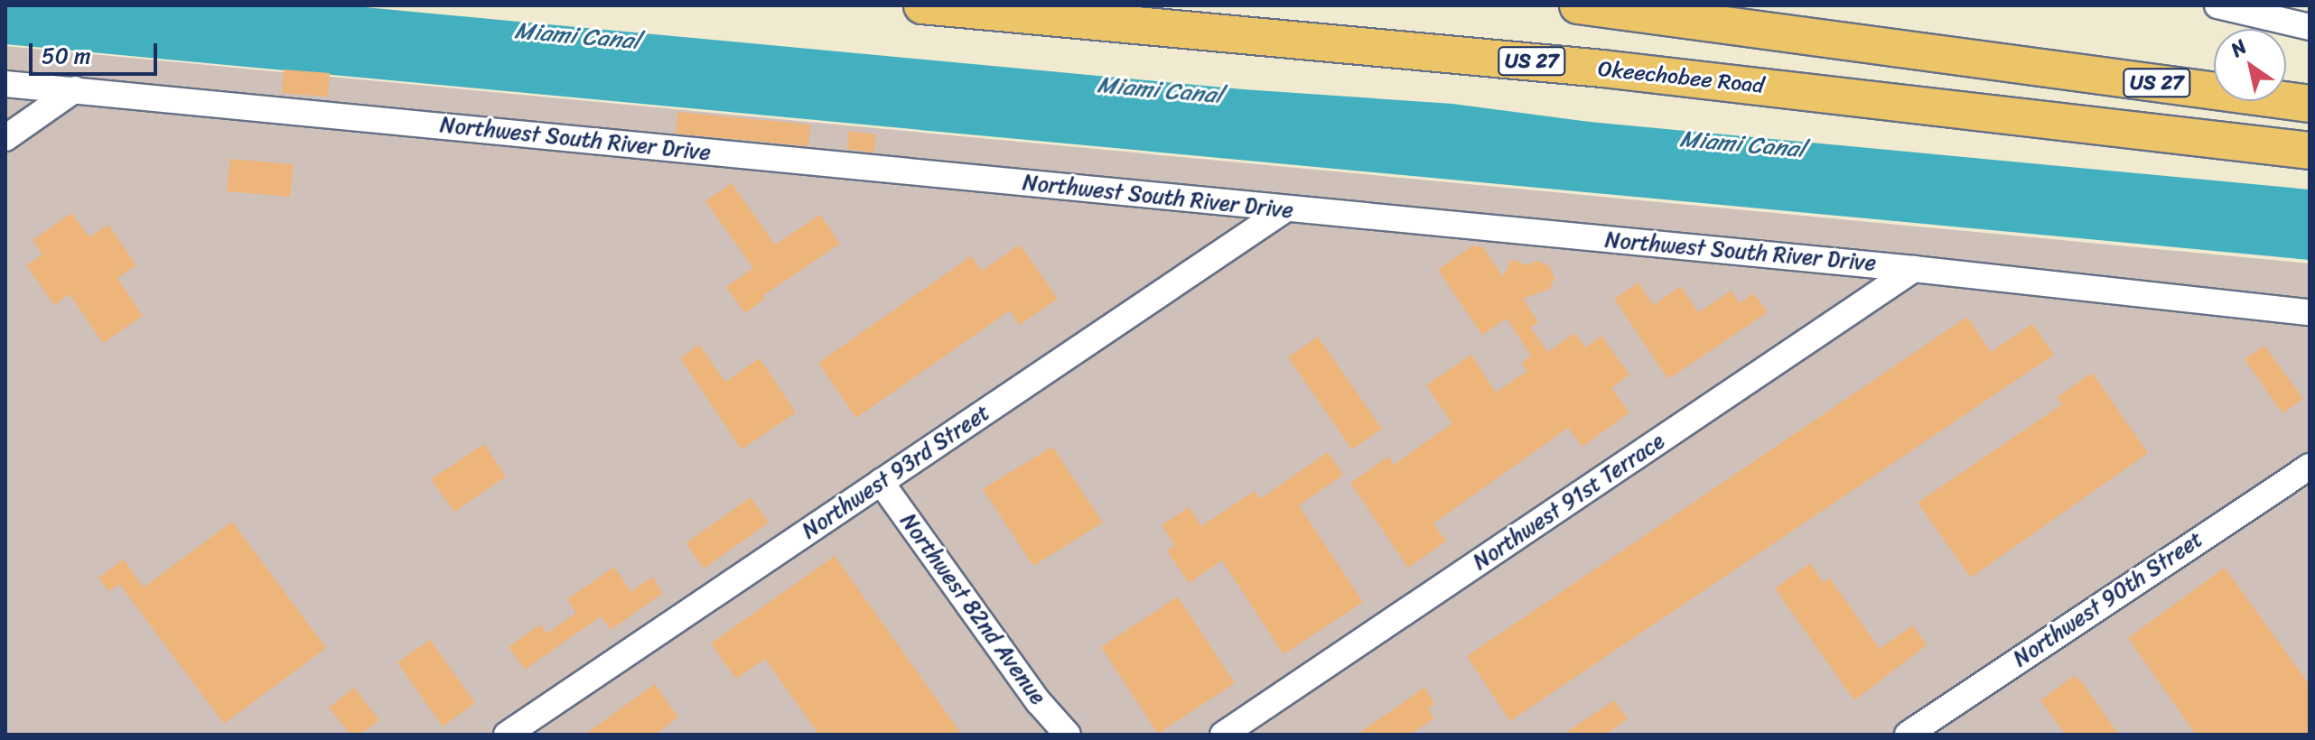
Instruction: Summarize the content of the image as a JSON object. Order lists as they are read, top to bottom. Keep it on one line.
{"streets":{"highway":["US 27","Okeechobee Road"],"street":["Northwest South River Drive","Northwest 93rd Street","Northwest 91st Terrace","Northwest 90th Street","Northwest 82nd Avenue"]},"crossings":[["Northwest South River Drive","Northwest 93rd Street"],["Northwest South River Drive","Northwest 91st Terrace"],["Northwest 93rd Street","Northwest 82nd Avenue"]],"water":["Miami Canal"],"scale_bar":"50 m","north":"top left"}
